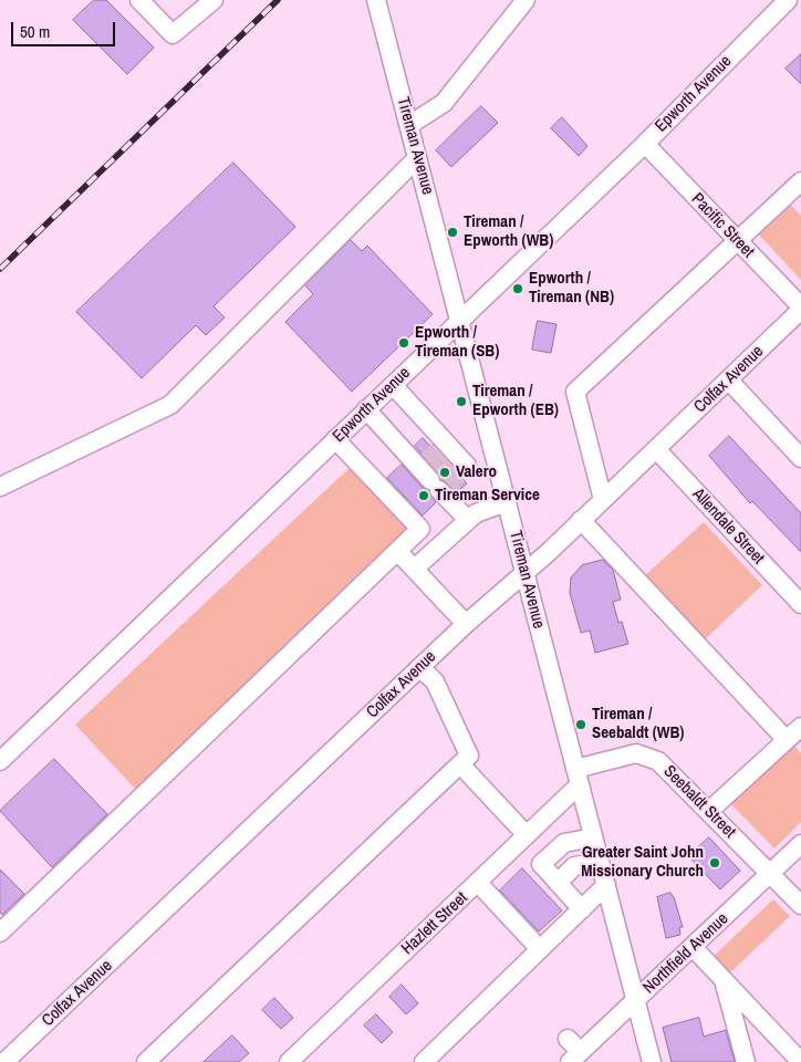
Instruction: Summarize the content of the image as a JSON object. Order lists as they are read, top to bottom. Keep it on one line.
{"streets":{"street":["Epworth Avenue","Tireman Avenue","Pacific Street","Colfax Avenue","Allendale Street","Seebaldt Street","Hazlett Street","Northfield Avenue"]},"crossings":[["Epworth Avenue","Tireman Avenue"],["Epworth Avenue","Pacific Street"],["Tireman Avenue","Colfax Avenue"],["Tireman Avenue","Seebaldt Street"],["Tireman Avenue","Hazlett Street"],["Tireman Avenue","Northfield Avenue"],["Pacific Street","Colfax Avenue"],["Colfax Avenue","Allendale Street"],["Seebaldt Street","Hazlett Street"],["Seebaldt Street","Northfield Avenue"]],"places":["Tireman / Epworth (WB)","Epworth / Tireman (NB)","Epworth / Tireman (SB)","Tireman / Epworth (EB)","Valero","Tireman Service","Tireman / Seebaldt (WB)","Greater Saint John Missionary Church"],"scale_bar":"50 m"}
